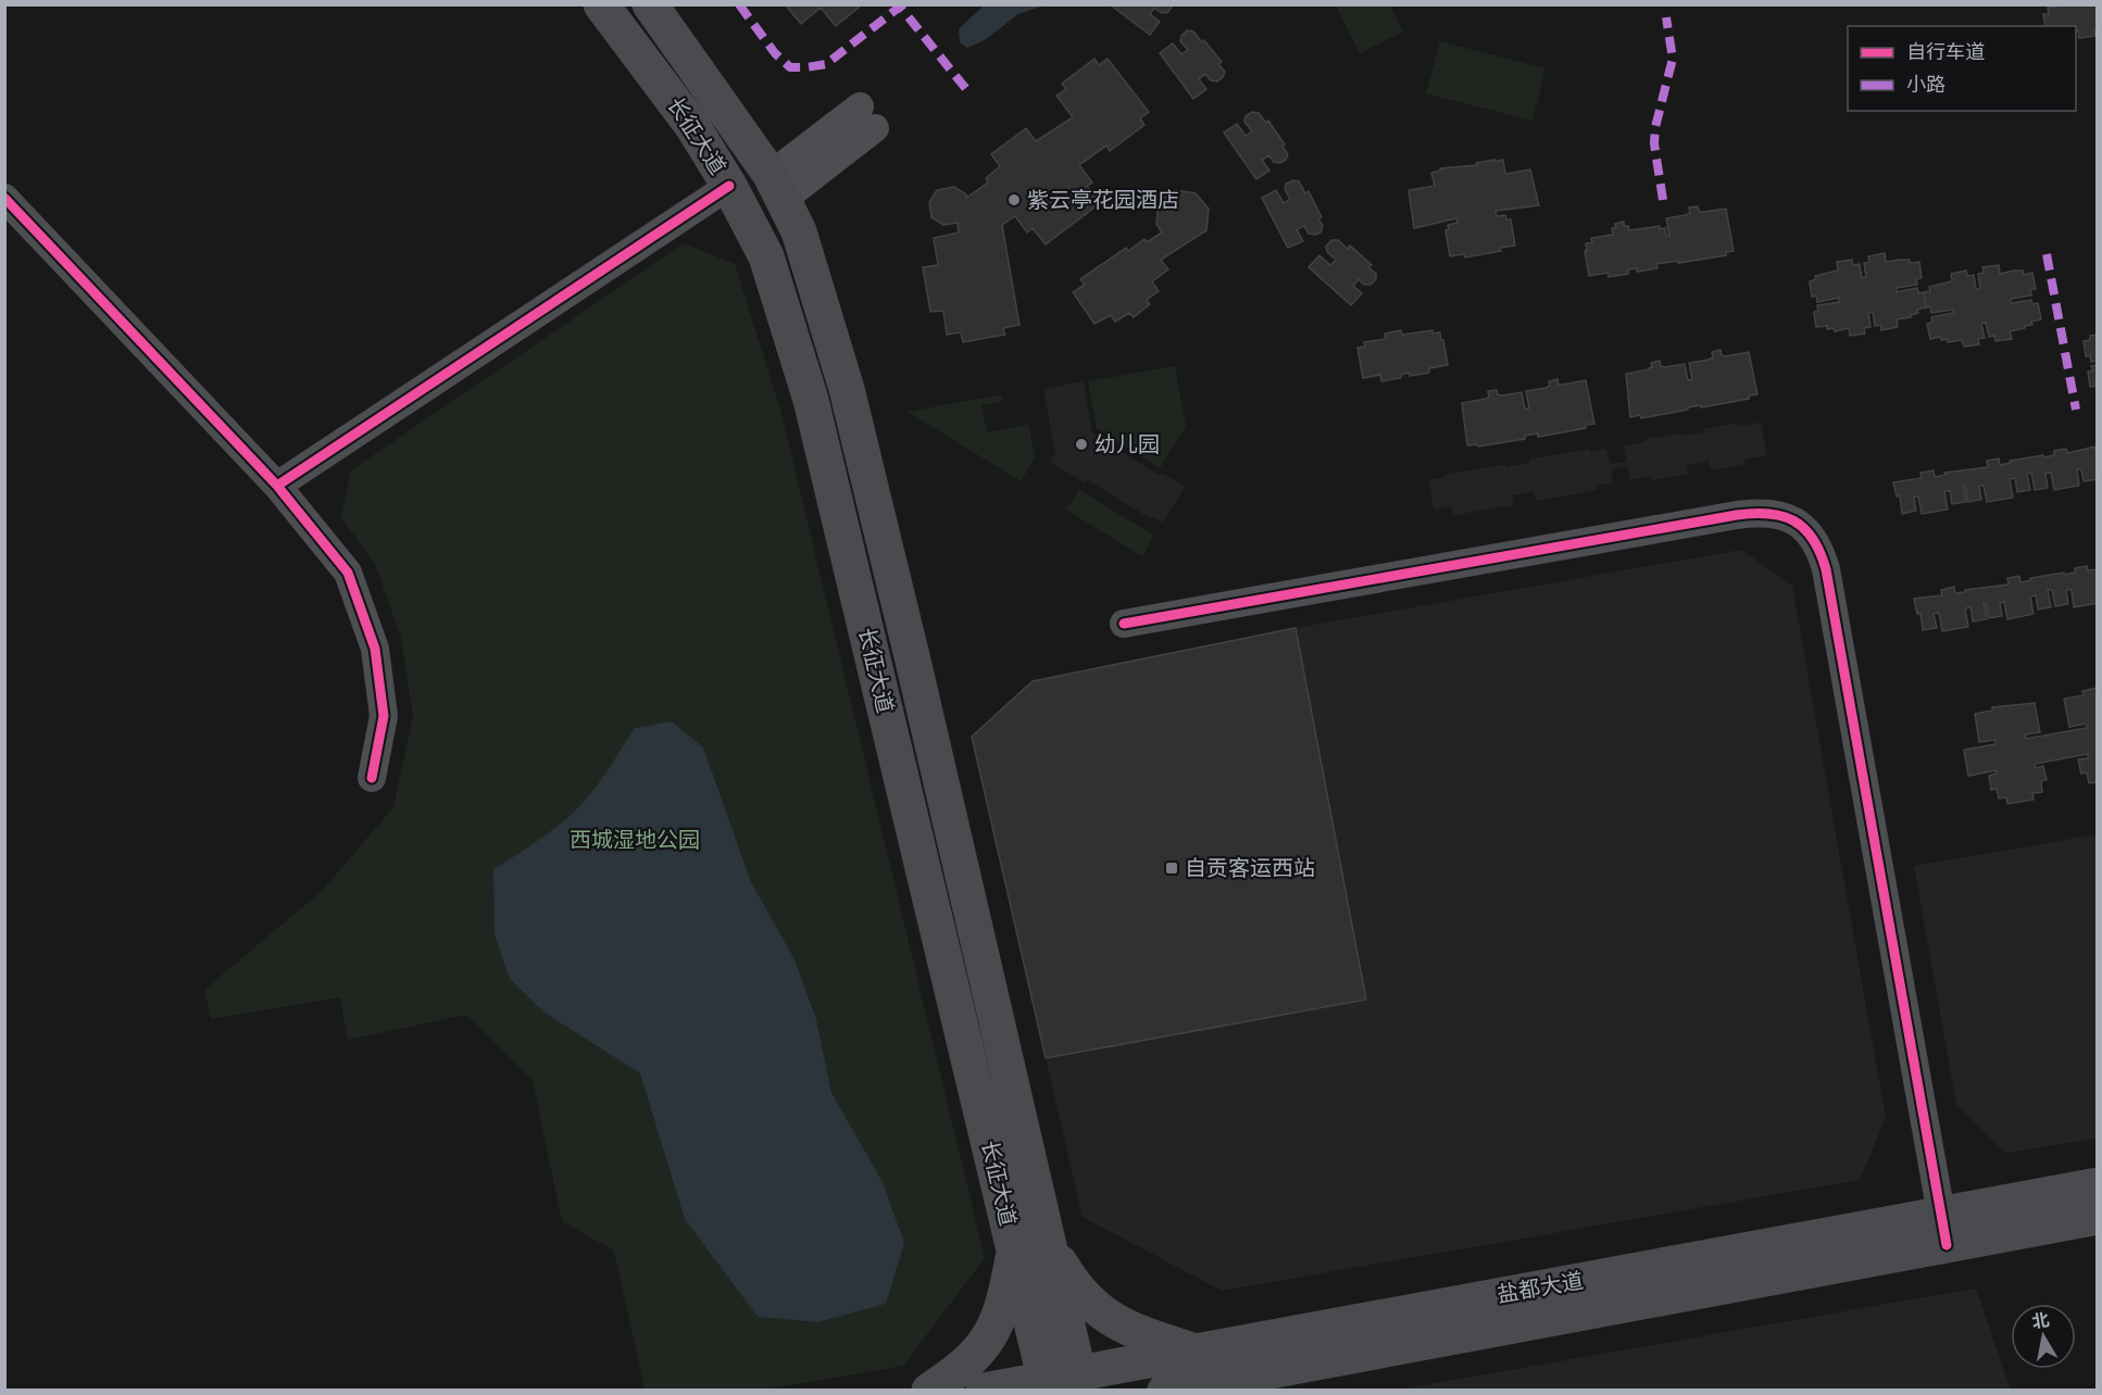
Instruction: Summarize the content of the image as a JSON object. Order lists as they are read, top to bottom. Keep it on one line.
{"streets":{"main road":["长征大道","盐都大道"]},"crossings":[["长征大道","盐都大道"]],"parks":["西城湿地公园"],"places":{"other":["紫云亭花园酒店","幼儿园"],"transit":["自贡客运西站"]},"legend":["自行车道","小路"],"north":"top"}
